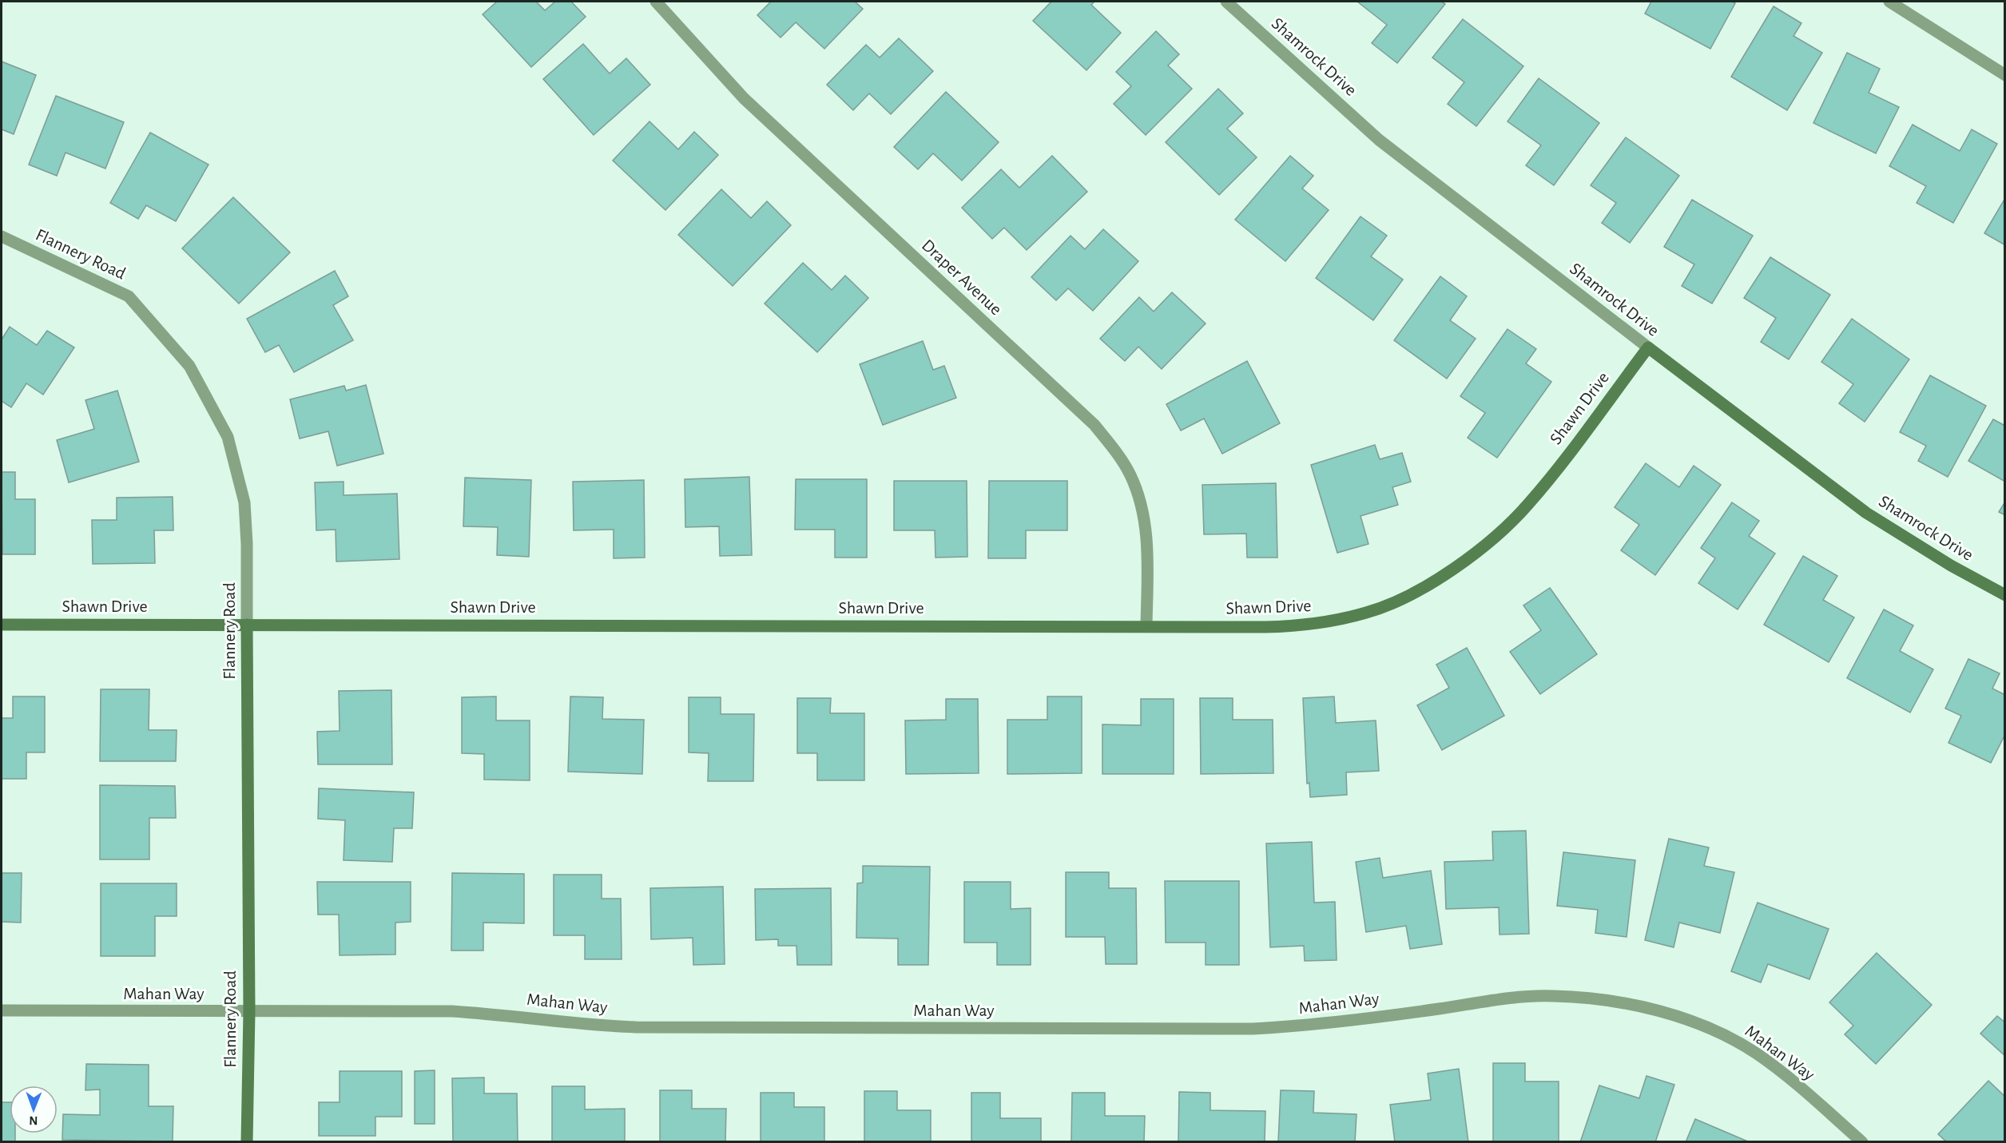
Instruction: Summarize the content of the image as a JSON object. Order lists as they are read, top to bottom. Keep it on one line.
{"streets":{"street":["Shamrock Drive","Flannery Road","Draper Avenue","Shawn Drive","Mahan Way"]},"crossings":[["Shamrock Drive","Shawn Drive"],["Flannery Road","Shawn Drive"],["Flannery Road","Mahan Way"],["Draper Avenue","Shawn Drive"]],"north":"bottom"}
